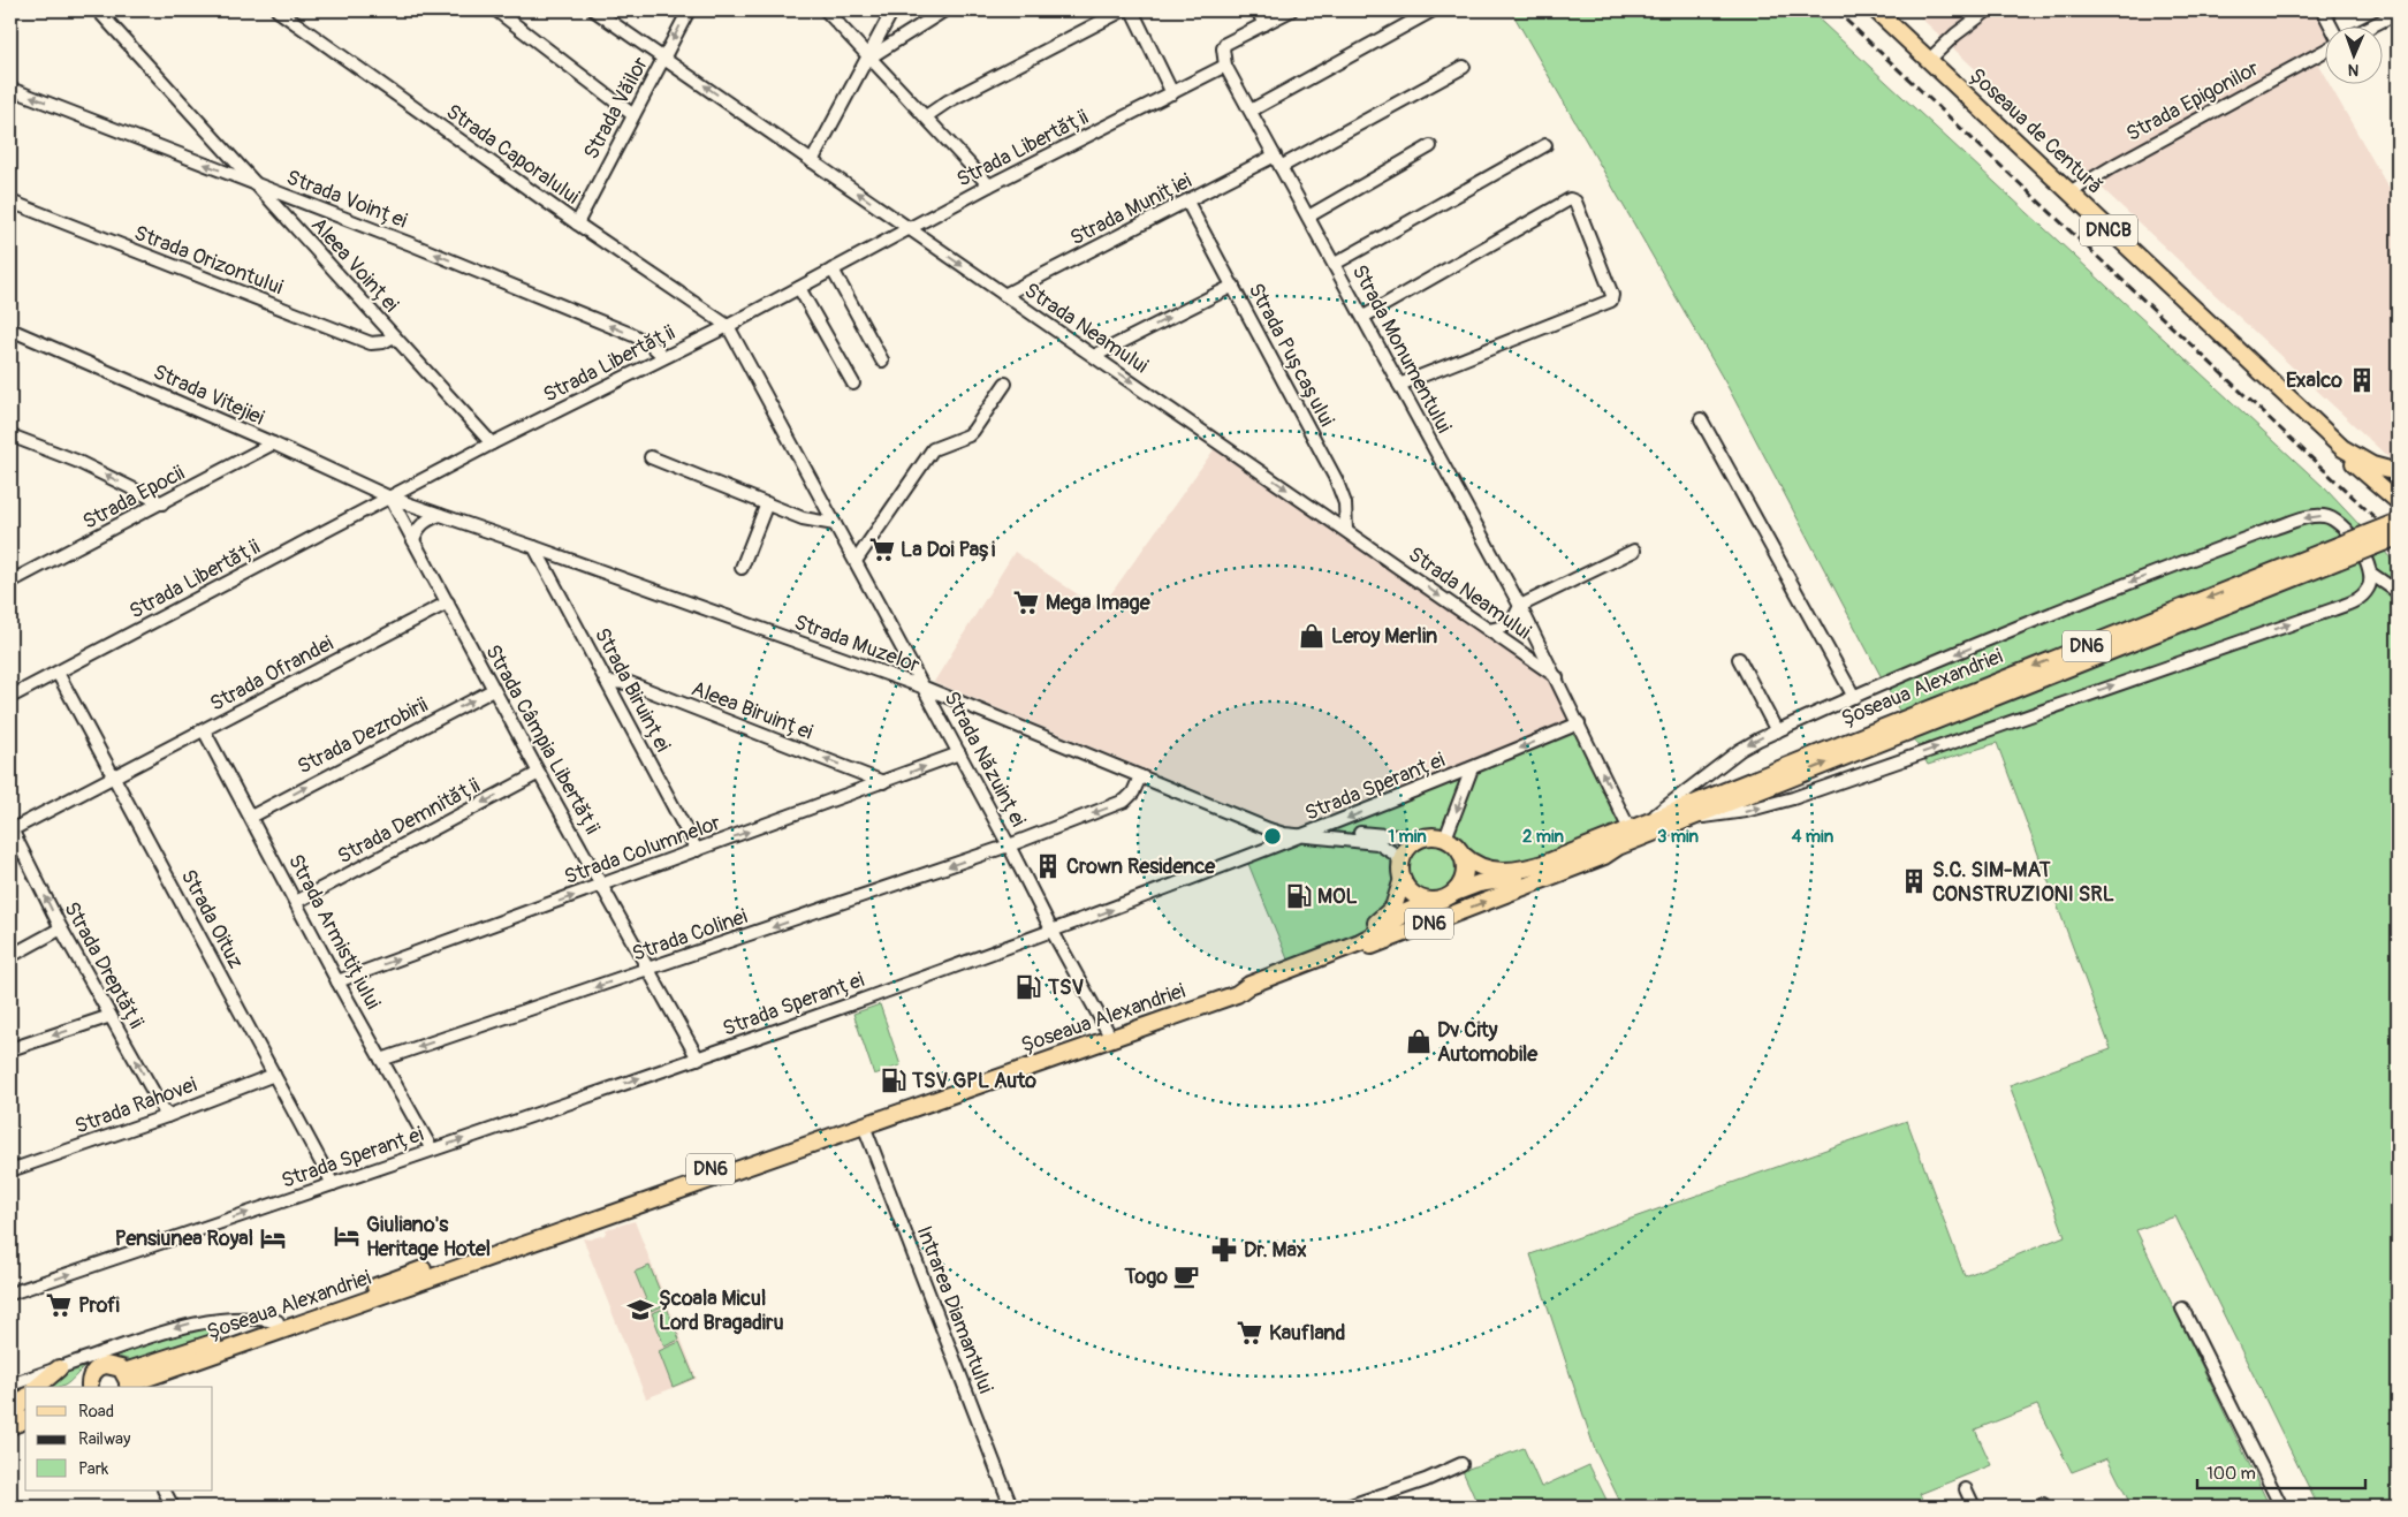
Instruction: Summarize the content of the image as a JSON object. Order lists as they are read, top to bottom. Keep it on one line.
{"streets":{"main road":["Șoseaua de Centură","DNCB","DN6","Șoseaua Alexandriei"],"street":["Strada Epigonilor","Strada Văilor","Strada Libertății","Strada Caporalului","Strada Voinței","Strada Muniției","Strada Orizontului","Aleea Voinței","Strada Neamului","Strada Monumentului","Strada Pușcașului","Strada Vitejiei","Strada Epocii","Strada Muzelor","Strada Ofrandei","Strada Biruinței","Aleea Biruinței","Strada Dezrobirii","Strada Câmpia Libertății","Strada Năzuinței","Strada Speranței","Strada Demnității","Strada Columnelor","Strada Oituz","Strada Armistițiului","Strada Colinei","Strada Dreptății","Strada Rahovei","Intrarea Diamantului"]},"crossings":[["Strada Epigonilor","Șoseaua de Centură"],["Strada Văilor","Strada Caporalului"],["Strada Văilor","Strada Neamului"],["Strada Libertății","Strada Caporalului"],["Strada Libertății","Strada Voinței"],["Strada Libertății","Aleea Voinței"],["Strada Libertății","Strada Neamului"],["Strada Libertății","Strada Monumentului"],["Strada Libertății","Strada Vitejiei"],["Strada Libertății","Strada Muzelor"],["Strada Libertății","Strada Câmpia Libertății"],["Strada Libertății","Strada Năzuinței"],["Strada Libertății","Strada Oituz"],["Strada Caporalului","Strada Năzuinței"],["Strada Voinței","Aleea Voinței"],["Strada Muniției","Strada Neamului"],["Strada Muniției","Strada Monumentului"],["Strada Muniției","Strada Pușcașului"],["Strada Orizontului","Aleea Voinței"],["Strada Neamului","Strada Monumentului"],["Strada Neamului","Strada Pușcașului"],["Strada Monumentului","Șoseaua Alexandriei"],["Strada Monumentului","Strada Speranței"],["Strada Vitejiei","Strada Epocii"],["Strada Vitejiei","Strada Muzelor"],["Strada Vitejiei","Strada Câmpia Libertății"],["Strada Muzelor","Strada Biruinței"],["Strada Muzelor","Strada Câmpia Libertății"],["Strada Muzelor","Strada Năzuinței"],["Strada Muzelor","Strada Speranței"],["Strada Muzelor","Strada Colinei"],["DN6","Șoseaua Alexandriei"],["Strada Ofrandei","Strada Câmpia Libertății"],["Strada Ofrandei","Strada Oituz"],["Strada Ofrandei","Strada Armistițiului"],["Strada Ofrandei","Strada Dreptății"],["Șoseaua Alexandriei","Strada Năzuinței"],["Șoseaua Alexandriei","Intrarea Diamantului"],["Strada Biruinței","Aleea Biruinței"],["Strada Biruinței","Strada Columnelor"],["Aleea Biruinței","Strada Columnelor"],["Strada Dezrobirii","Strada Câmpia Libertății"],["Strada Dezrobirii","Strada Armistițiului"],["Strada Câmpia Libertății","Strada Speranței"],["Strada Câmpia Libertății","Strada Demnității"],["Strada Câmpia Libertății","Strada Columnelor"],["Strada Câmpia Libertății","Strada Colinei"],["Strada Năzuinței","Strada Speranței"],["Strada Năzuinței","Strada Columnelor"],["Strada Năzuinței","Strada Colinei"],["Strada Speranței","Strada Oituz"],["Strada Speranței","Strada Armistițiului"],["Strada Demnității","Strada Armistițiului"],["Strada Columnelor","Strada Armistițiului"],["Strada Oituz","Strada Rahovei"],["Strada Armistițiului","Strada Colinei"],["Strada Dreptății","Strada Rahovei"]],"one_way":["Strada Voinței","Aleea Biruinței","Strada Dezrobirii","Strada Demnității","Strada Columnelor","Strada Colinei","Strada Dreptății"],"places":{"building":["Exalco","Crown Residence","S.C. SIM-MAT CONSTRUZIONI SRL"],"supermarket":["La Doi Pași","Mega Image","Profi","Kaufland"],"shop":["Leroy Merlin","Dv City Automobile"],"fuel station":["MOL","TSV","TSV GPL Auto"],"hotel":["Giuliano's Heritage Hotel","Pensiunea Royal"],"pharmacy":["Dr. Max"],"cafe":["Togo"],"school or university":["Școala Micul Lord Bragadiru"]},"legend":["Road","Railway","Park"],"scale_bar":"100 m","north":"bottom","rings":["1 min","2 min","3 min","4 min"]}
